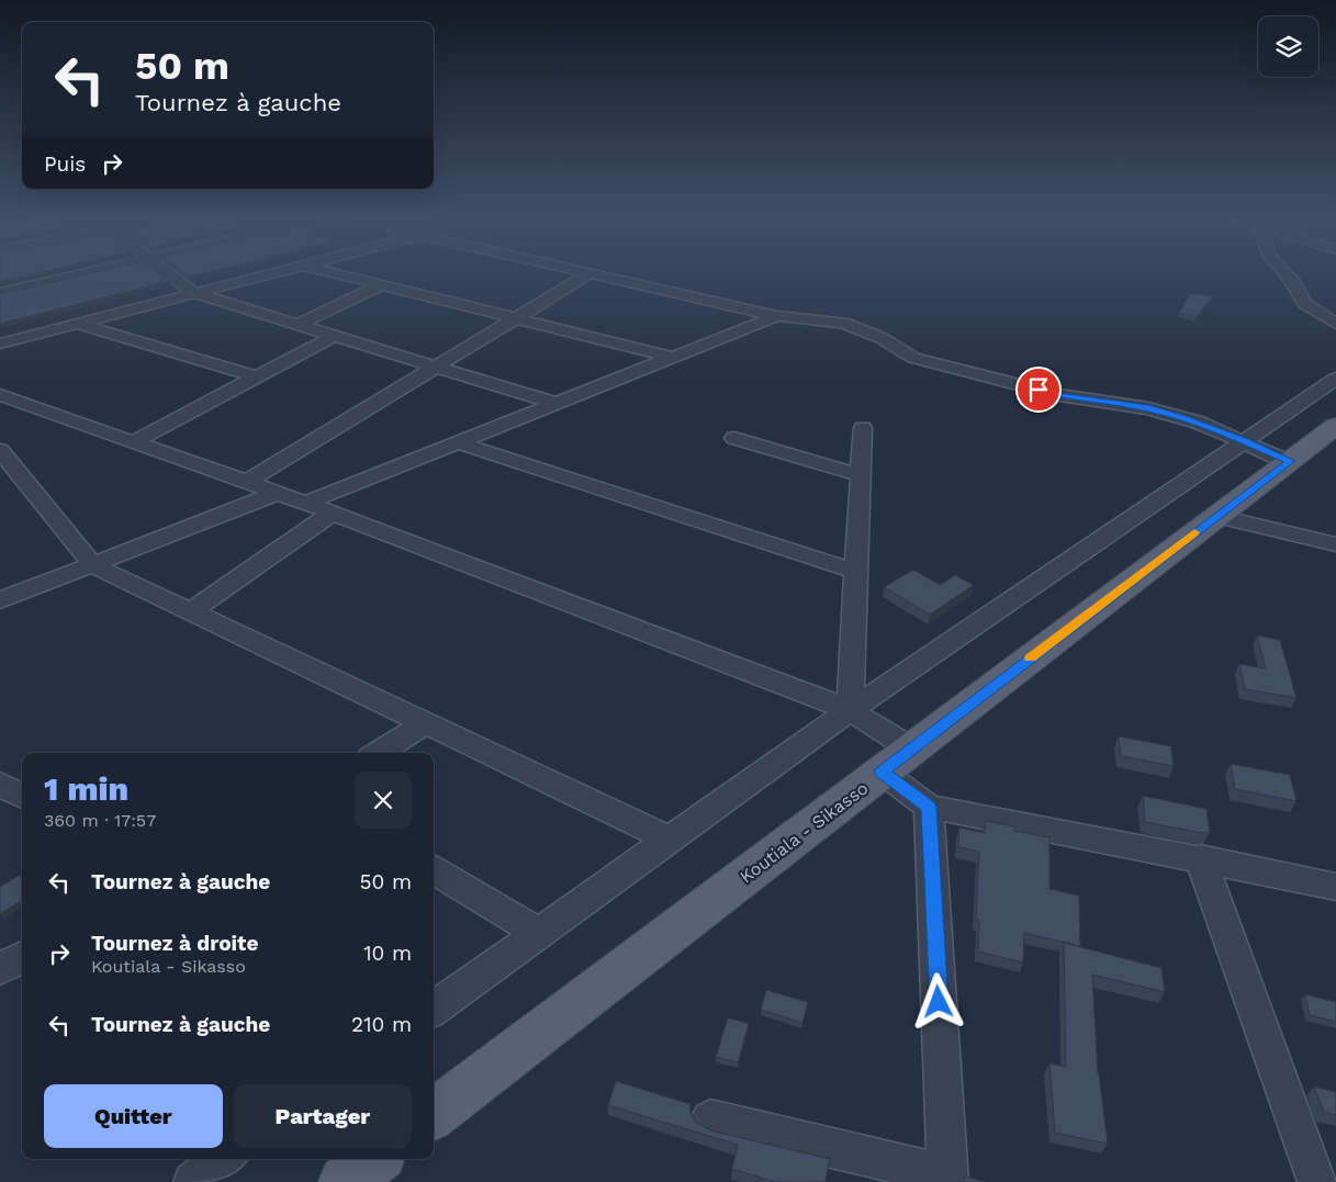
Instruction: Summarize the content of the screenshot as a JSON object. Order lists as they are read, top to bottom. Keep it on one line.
{"streets":{"main road":["Koutiala - Sikasso"]},"page":{"turn":["50 m","Tournez à gauche"],"then":"Puis","heading":["1 min","360 m · 17:57"],"list":[{"name":"Tournez à gauche","value":"50 m"},{"name":"Tournez à droite","note":"Koutiala - Sikasso","value":"10 m"},{"name":"Tournez à gauche","value":"210 m"}],"buttons":["Quitter","Partager"]}}
